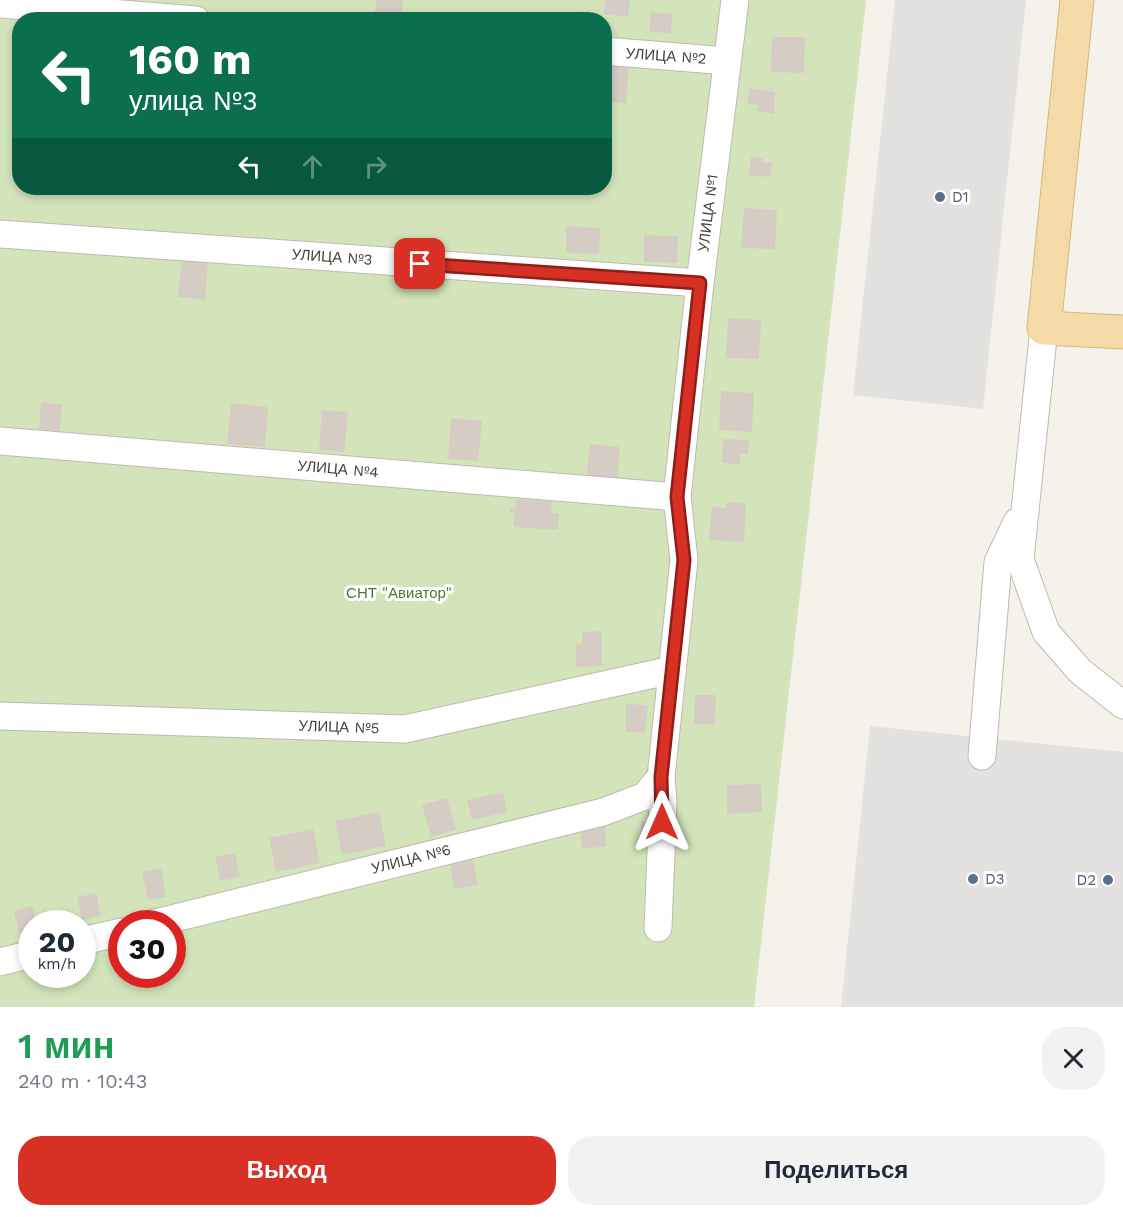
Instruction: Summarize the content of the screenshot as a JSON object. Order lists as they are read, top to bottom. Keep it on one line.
{"streets":{"street":["УЛИЦА №2","УЛИЦА №1","УЛИЦА №3","УЛИЦА №4","УЛИЦА №5","УЛИЦА №6"]},"crossings":[["УЛИЦА №2","УЛИЦА №1"],["УЛИЦА №1","УЛИЦА №3"],["УЛИЦА №1","УЛИЦА №4"],["УЛИЦА №1","УЛИЦА №5"],["УЛИЦА №1","УЛИЦА №6"]],"parks":["СНТ \"Авиатор\""],"places":["D1","D3","D2"],"page":{"turn":["160 m","улица №3"],"speed":"20 km/h","limit":"30","heading":["1 мин","240 m · 10:43"],"buttons":["Выход","Поделиться"]}}
